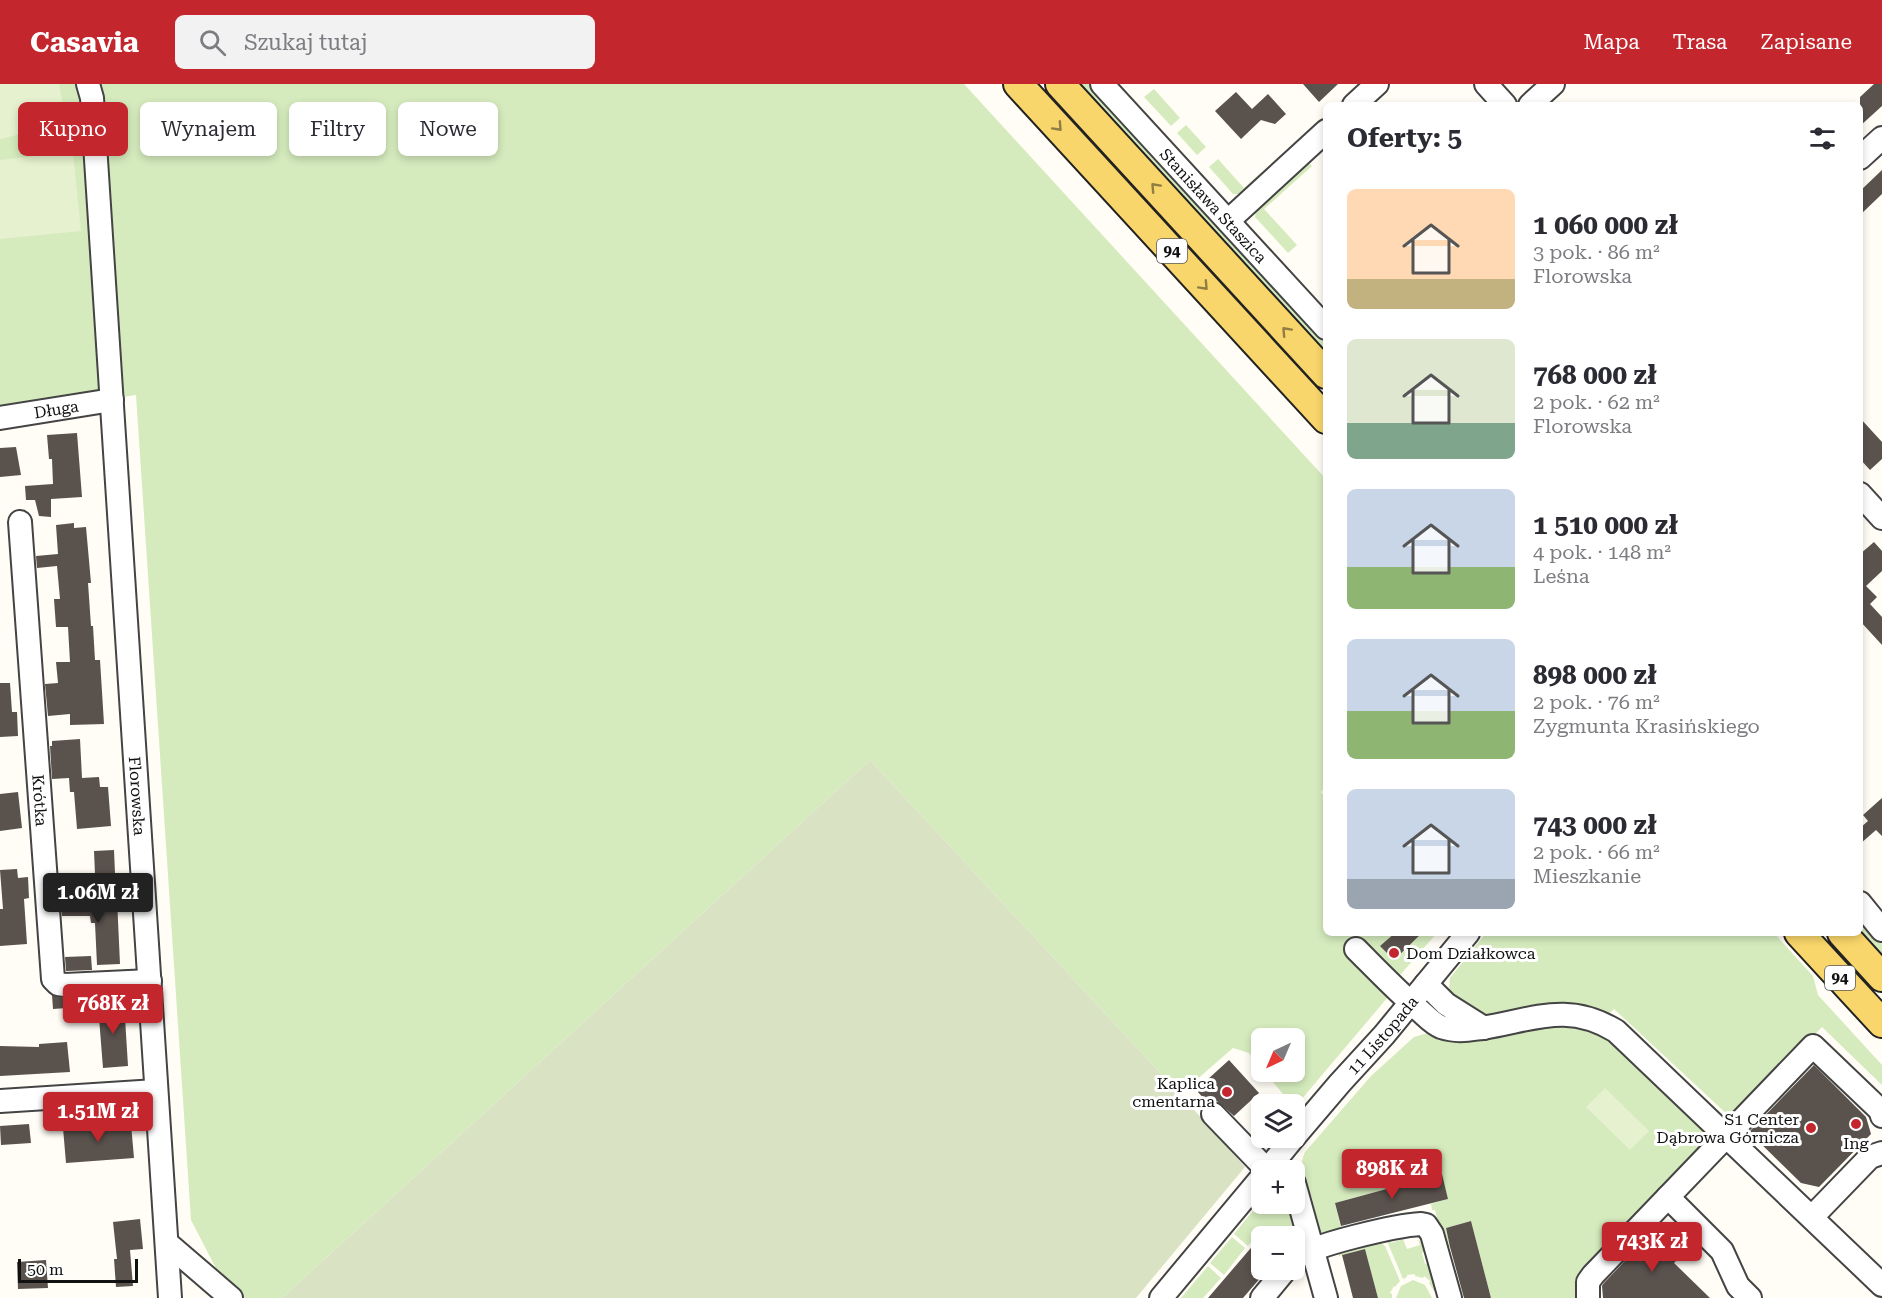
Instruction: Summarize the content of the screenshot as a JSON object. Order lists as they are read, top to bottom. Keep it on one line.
{"streets":{"main road":["94"],"street":["Stanisława Staszica","Długa","Florowska","Krótka","11 Listopada"]},"crossings":[["Długa","Florowska"],["Florowska","Krótka"]],"places":["Dom Działkowca","Kaplica cmentarna","Ing","S1 Center Dąbrowa Górnicza"],"scale_bar":"50 m","north":"bottom left","page":{"header":"Casavia","search":"Szukaj tutaj","nav":["Mapa","Trasa","Zapisane"],"chip":["Kupno","Wynajem","Filtry","Nowe"],"heading":"Oferty: 5","list":[{"name":"1 060 000 zł","note":"3 pok. · 86 m² · Florowska"},{"name":"768 000 zł","note":"2 pok. · 62 m² · Florowska"},{"name":"1 510 000 zł","note":"4 pok. · 148 m² · Leśna"},{"name":"898 000 zł","note":"2 pok. · 76 m² · Zygmunta Krasińskiego"},{"name":"743 000 zł","note":"2 pok. · 66 m² · Mieszkanie"}],"price":["1.06M zł","768K zł","1.51M zł","898K zł","743K zł"],"map_buttons":["+","−"],"scale":"50 m"}}
